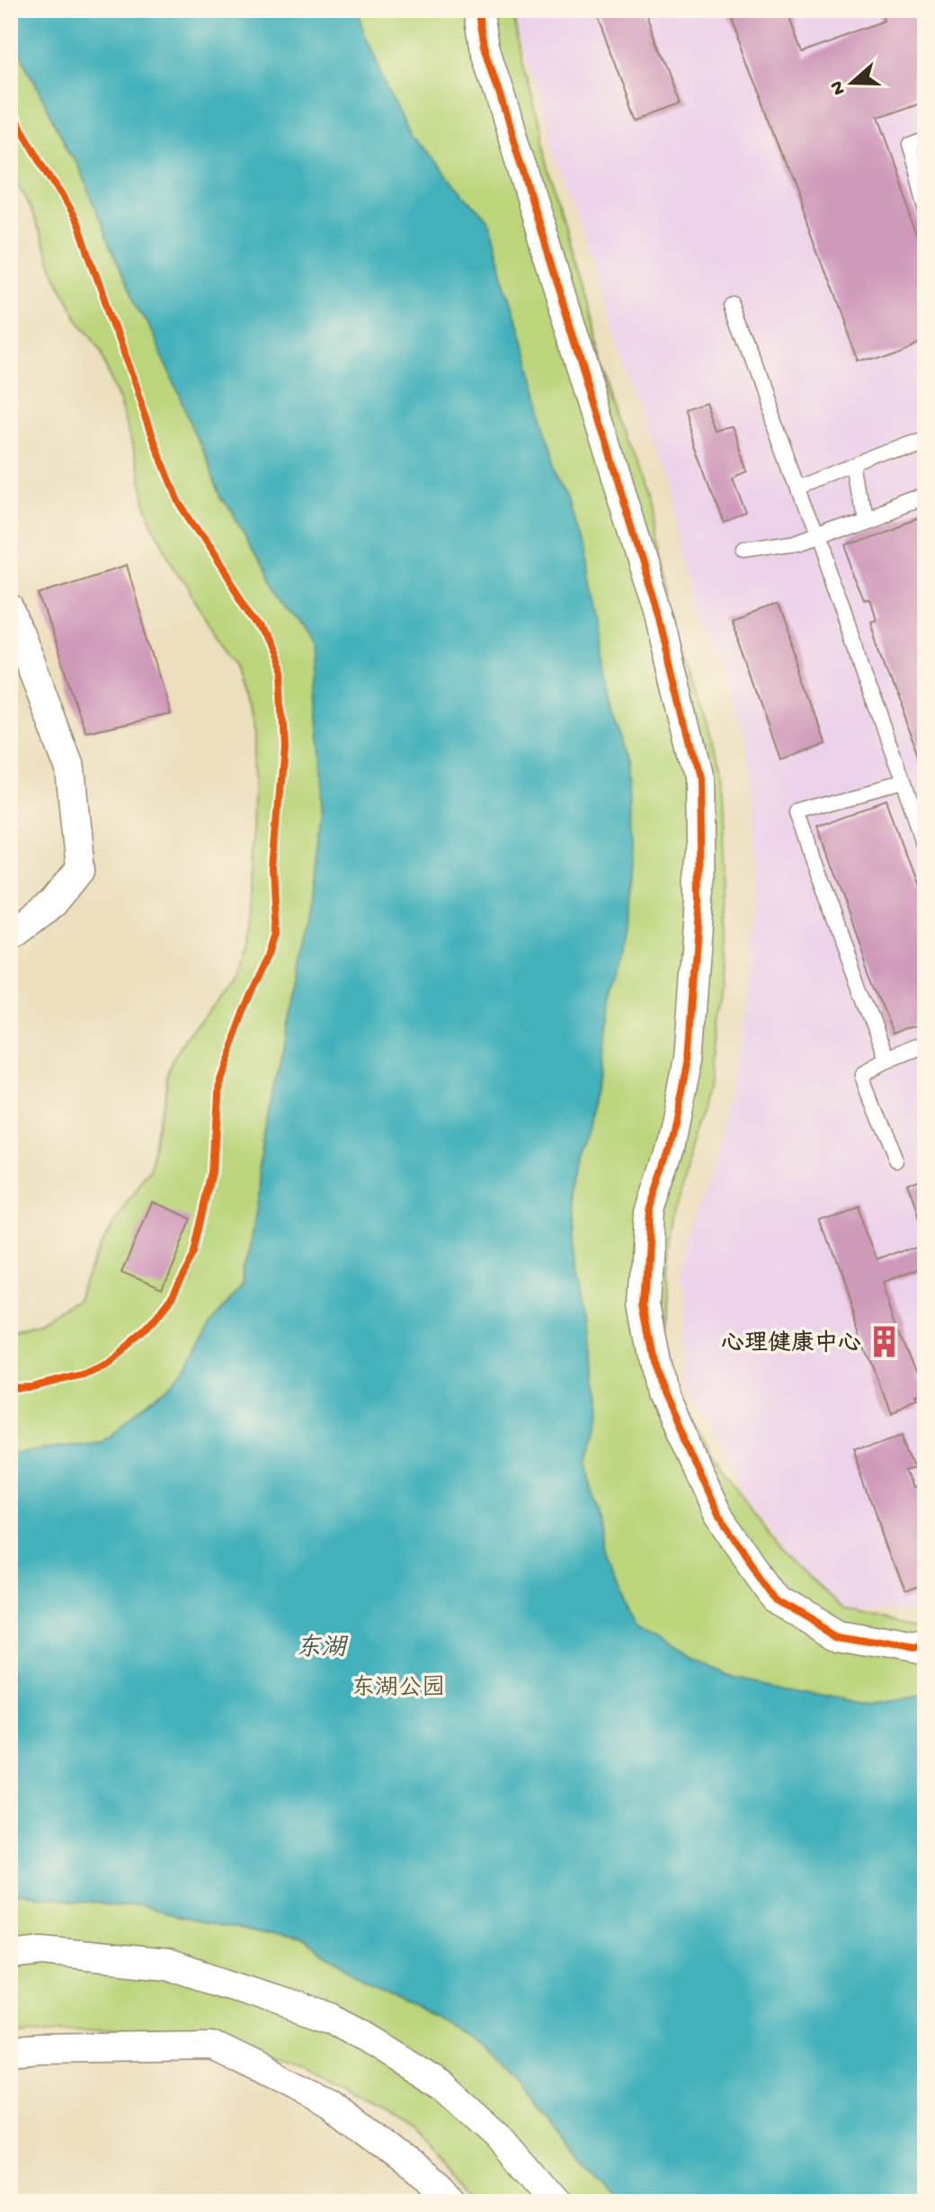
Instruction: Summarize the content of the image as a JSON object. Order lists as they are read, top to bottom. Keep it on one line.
{"water":["东湖"],"parks":["东湖公园"],"places":{"building":["心理健康中心"]},"north":"left"}
